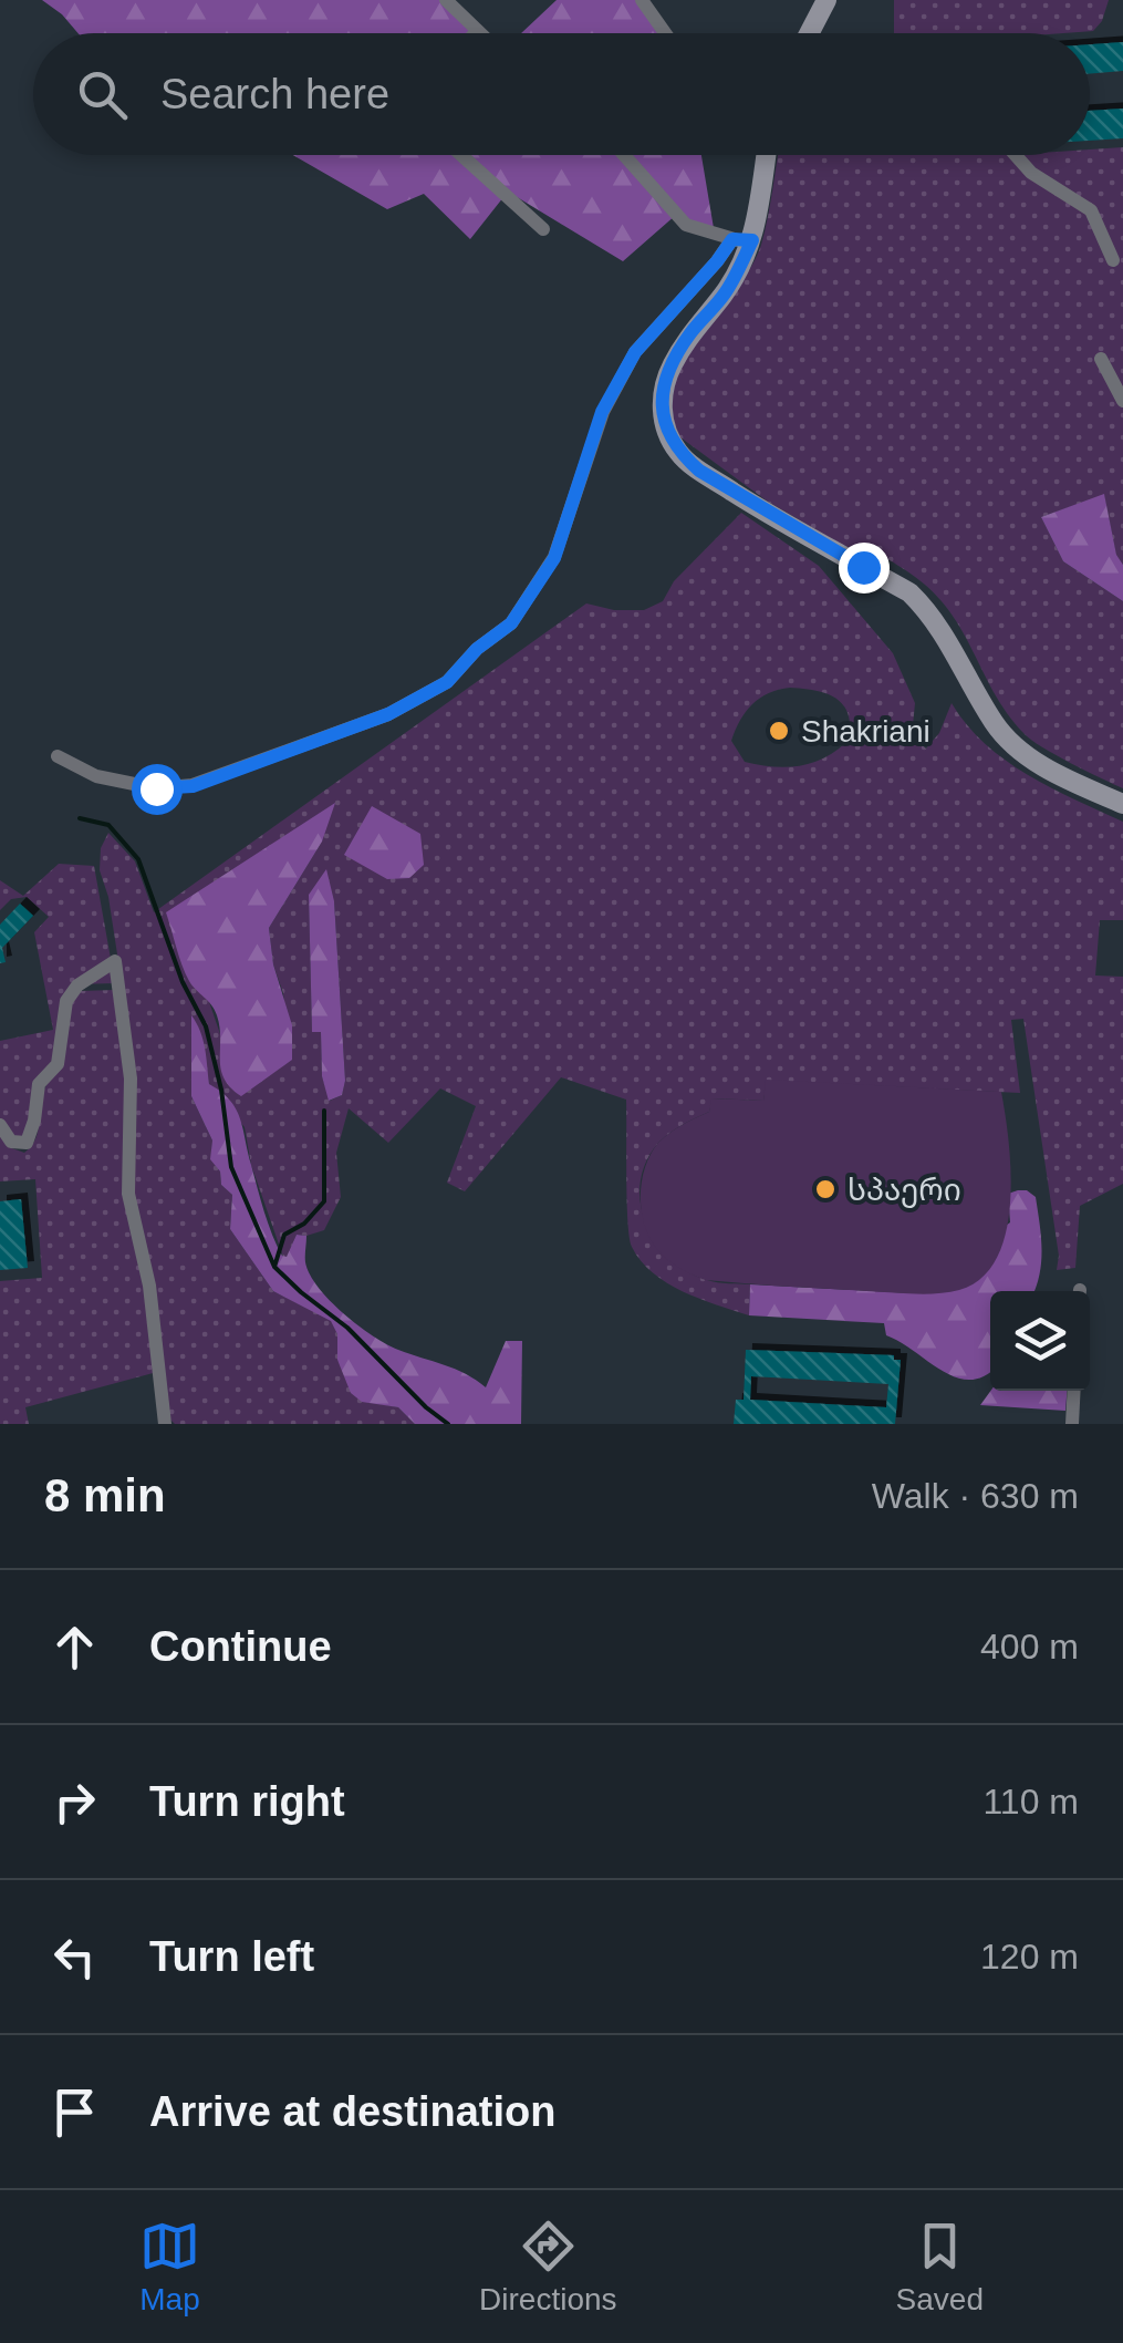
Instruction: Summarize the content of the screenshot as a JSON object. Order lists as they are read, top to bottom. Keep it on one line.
{"places":["Shakriani","სპაერი"],"page":{"search":"Search here","heading":["8 min","Walk · 630 m"],"list":[["Continue","400 m"],["Turn right","110 m"],["Turn left","120 m"],"Arrive at destination"],"nav":["Map","Directions","Saved"]}}
